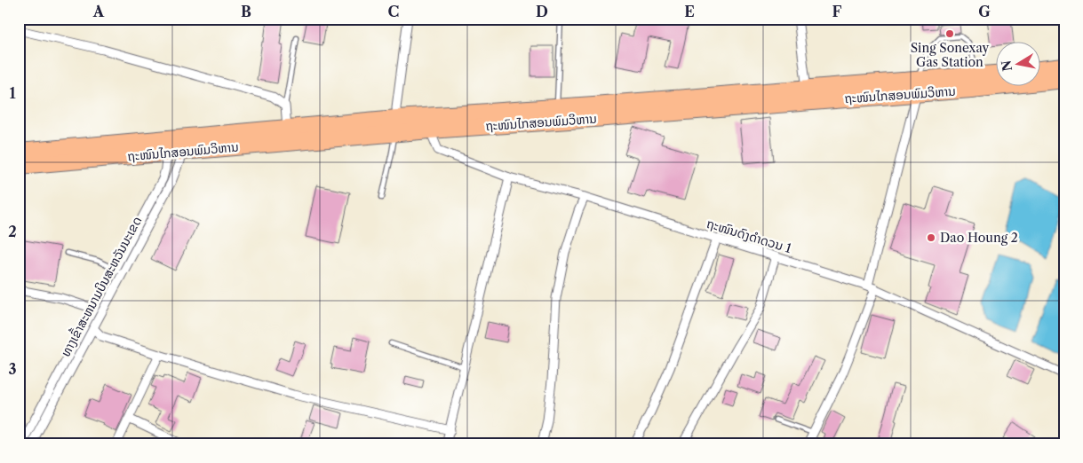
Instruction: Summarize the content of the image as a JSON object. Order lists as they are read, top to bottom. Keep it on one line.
{"streets":{"highway":["ຖະໜົນໄກສອນພົມວິຫານ"],"street":["ຖະໜົນດົງດຳດວນ 1","ທາງເຂົ້າສະຫນາມບິນສະຫວັນນະເຂດ"]},"crossings":[["ຖະໜົນໄກສອນພົມວິຫານ","ຖະໜົນດົງດຳດວນ 1"],["ຖະໜົນໄກສອນພົມວິຫານ","ທາງເຂົ້າສະຫນາມບິນສະຫວັນນະເຂດ"]],"places":["Sing Sonexay Gas Station","Dao Houng 2"],"north":"left","grid":{"columns":["A","B","C","D","E","F","G"],"rows":["1","2","3"]}}
